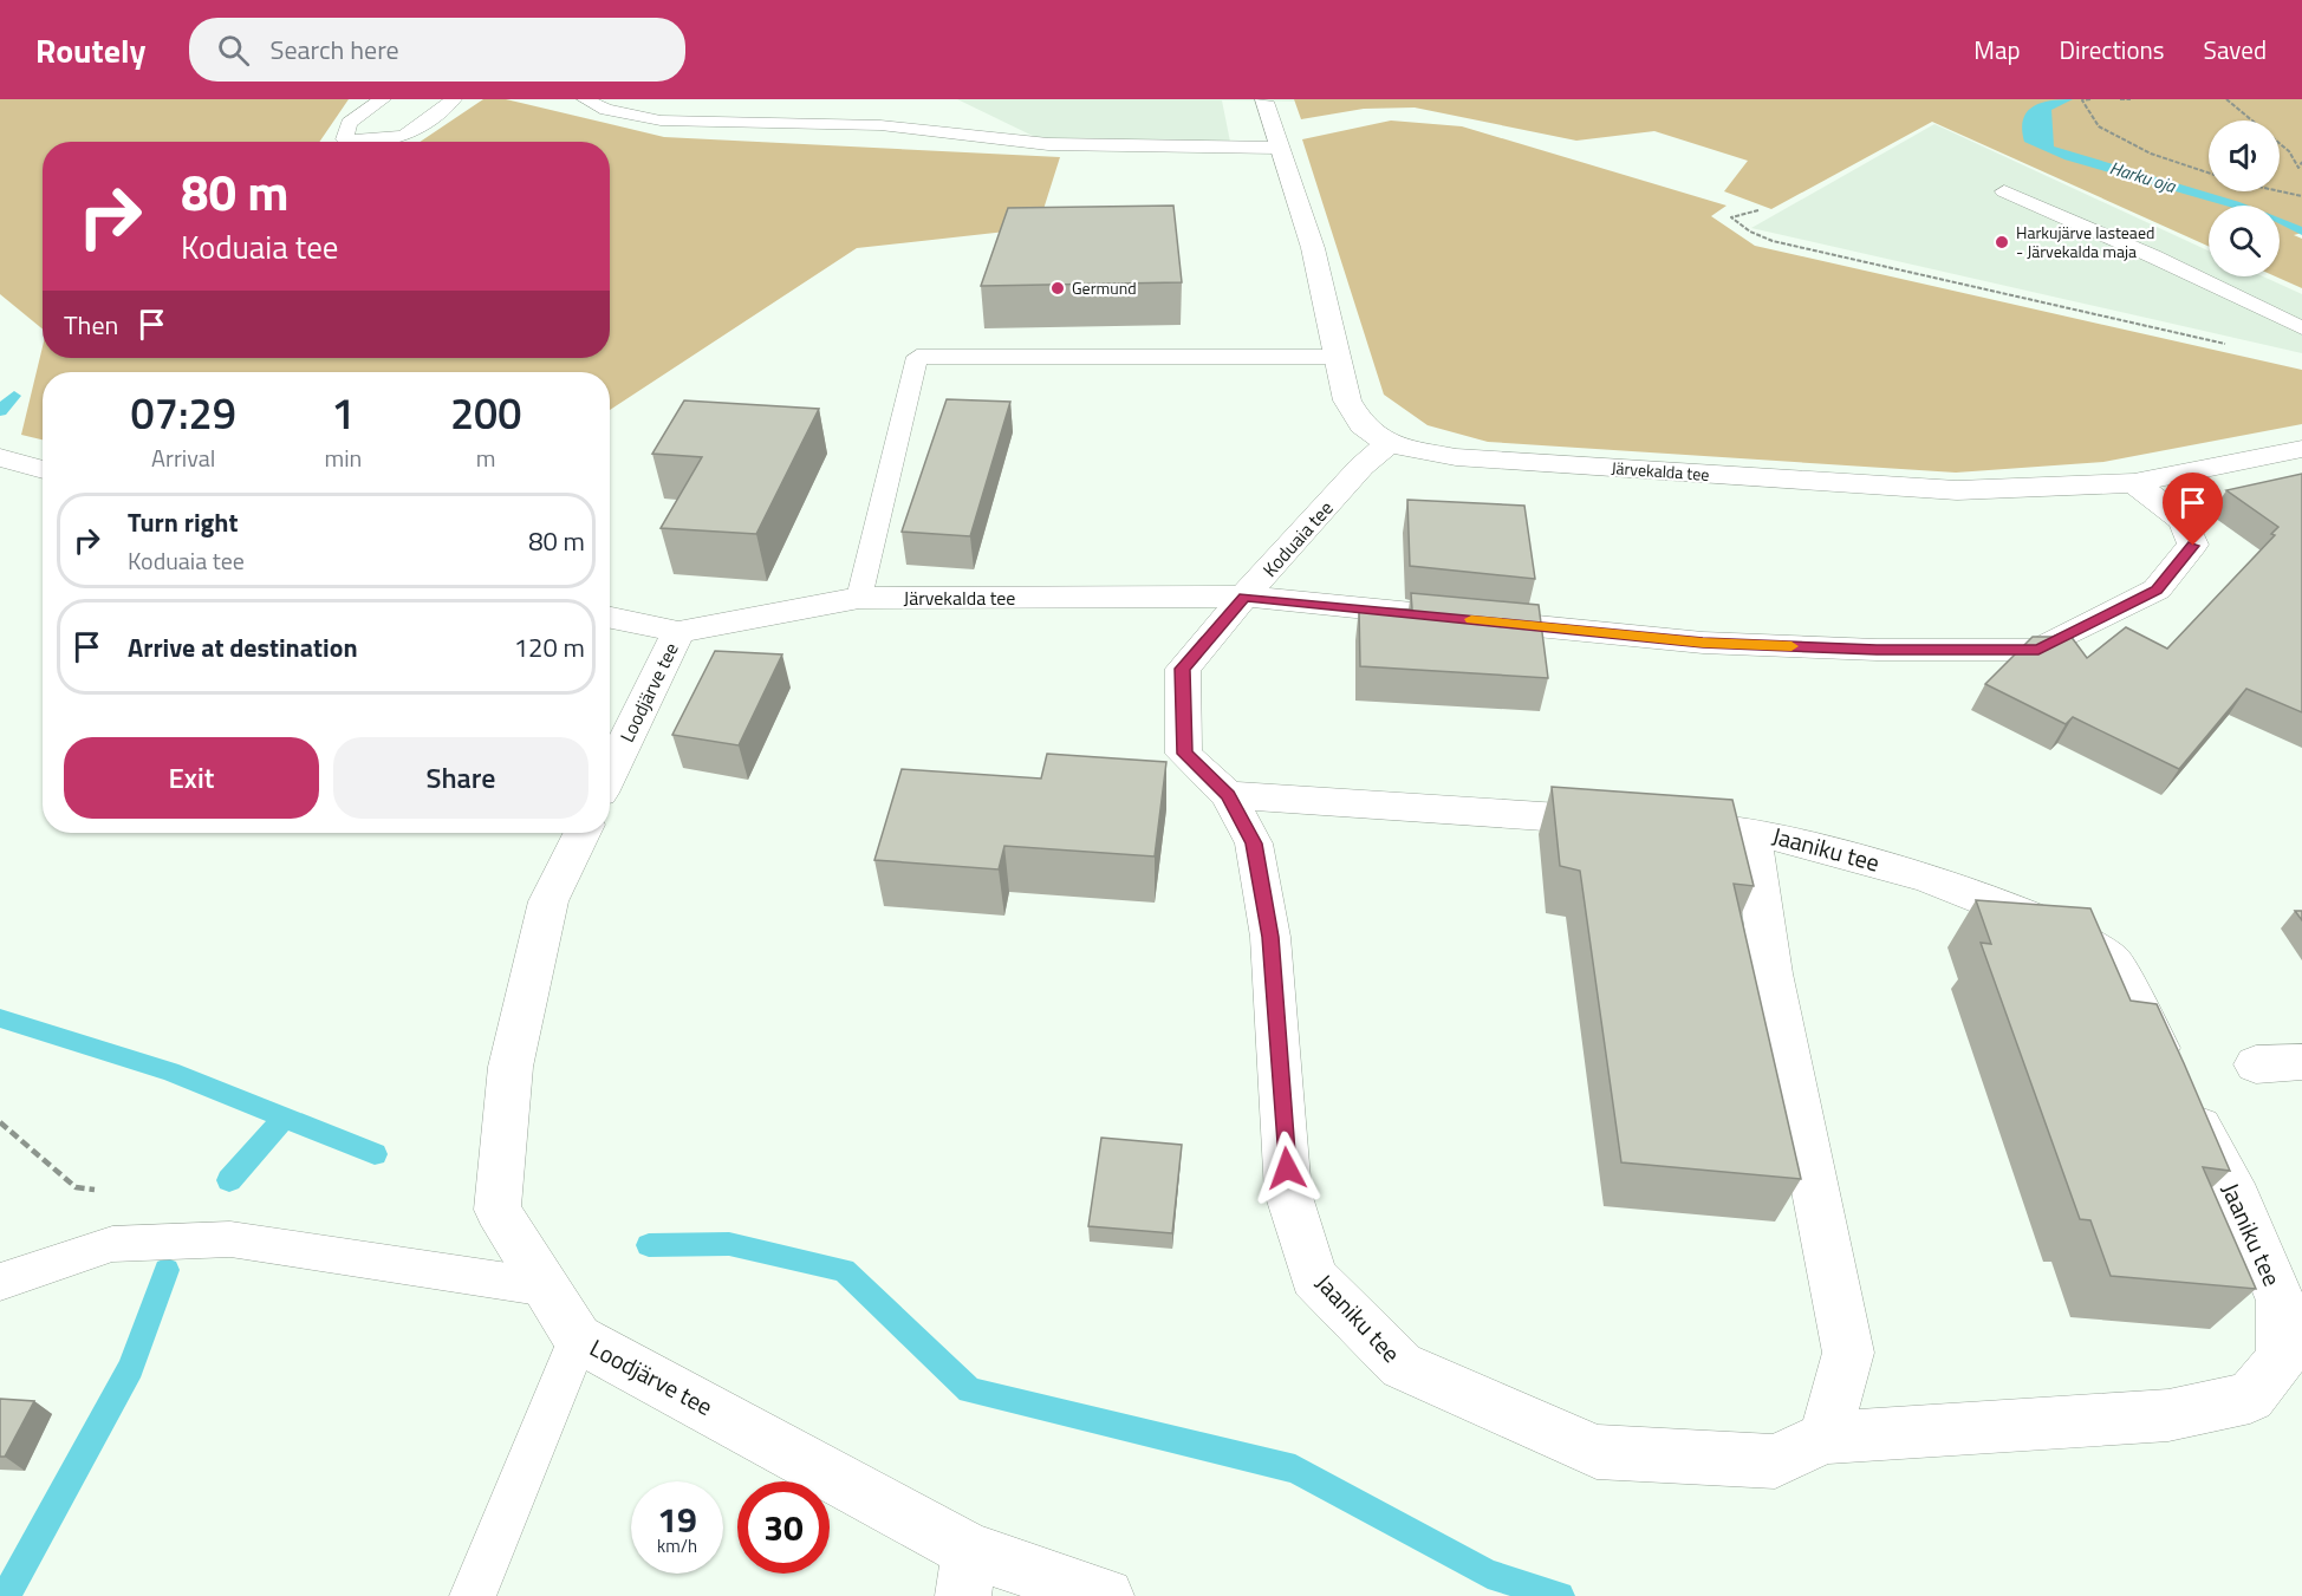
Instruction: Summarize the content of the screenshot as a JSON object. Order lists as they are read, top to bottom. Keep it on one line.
{"streets":{"street":["Järvekalda tee","Koduaia tee","Loodjärve tee","Jaaniku tee"]},"crossings":[["Järvekalda tee","Koduaia tee"],["Järvekalda tee","Loodjärve tee"],["Järvekalda tee","Jaaniku tee"],["Koduaia tee","Jaaniku tee"]],"water":["Harku oja"],"places":["Harkujärve lasteaed - Järvekalda maja","Germund"],"page":{"header":"Routely","search":"Search here","nav":["Map","Directions","Saved"],"turn":["80 m","Koduaia tee"],"then":"Then","eta":["07:29","Arrival","1","min","200","m"],"list":[{"name":"Turn right","note":"Koduaia tee","value":"80 m"},{"name":"Arrive at destination","value":"120 m"}],"buttons":["Exit","Share"],"speed":"19 km/h","limit":"30"}}
